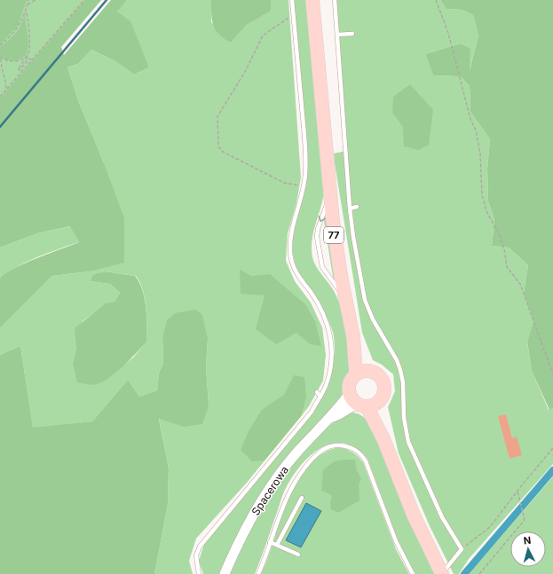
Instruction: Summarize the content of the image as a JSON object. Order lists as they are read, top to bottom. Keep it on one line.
{"streets":{"main road":["77"],"street":["Spacerowa"]},"crossings":[["77","Spacerowa"]],"north":"top"}
